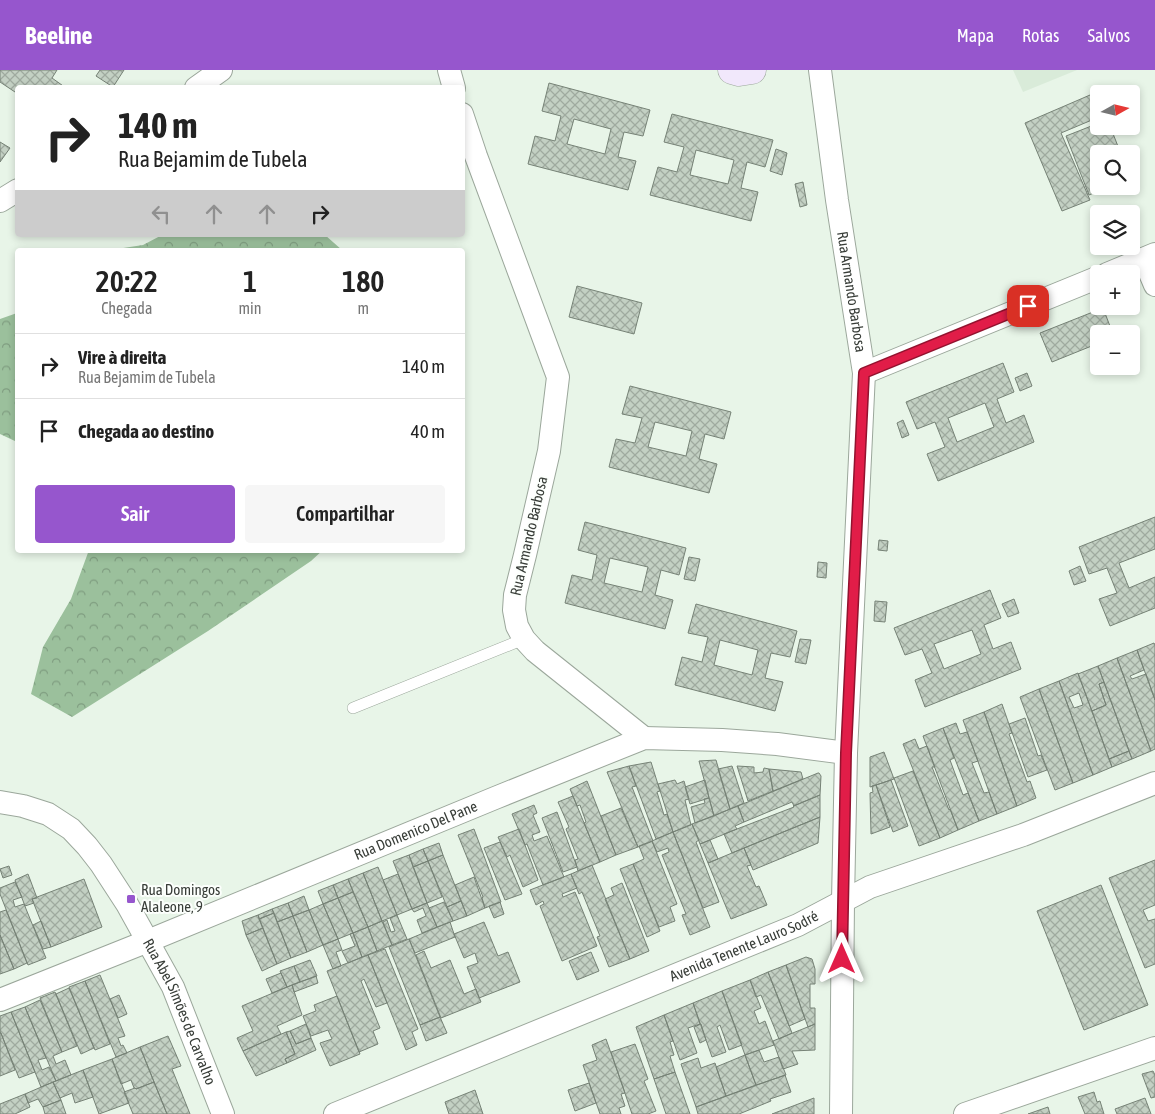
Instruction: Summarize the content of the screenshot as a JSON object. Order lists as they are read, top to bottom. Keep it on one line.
{"streets":{"street":["Rua Armando Barbosa","Rua Domenico Del Pane","Avenida Tenente Lauro Sodré","Rua Abel Simões de Carvalho"]},"crossings":[["Rua Armando Barbosa","Rua Domenico Del Pane"],["Rua Armando Barbosa","Avenida Tenente Lauro Sodré"],["Rua Domenico Del Pane","Rua Abel Simões de Carvalho"]],"places":{"transit":["Rua Domingos Alaleone, 9"]},"north":"right","page":{"header":"Beeline","nav":["Mapa","Rotas","Salvos"],"map_buttons":["+","−"],"turn":["140 m","Rua Bejamim de Tubela"],"eta":["20:22","Chegada","1","min","180","m"],"list":[{"name":"Vire à direita","note":"Rua Bejamim de Tubela","value":"140 m"},{"name":"Chegada ao destino","value":"40 m"}],"buttons":["Sair","Compartilhar"]}}
